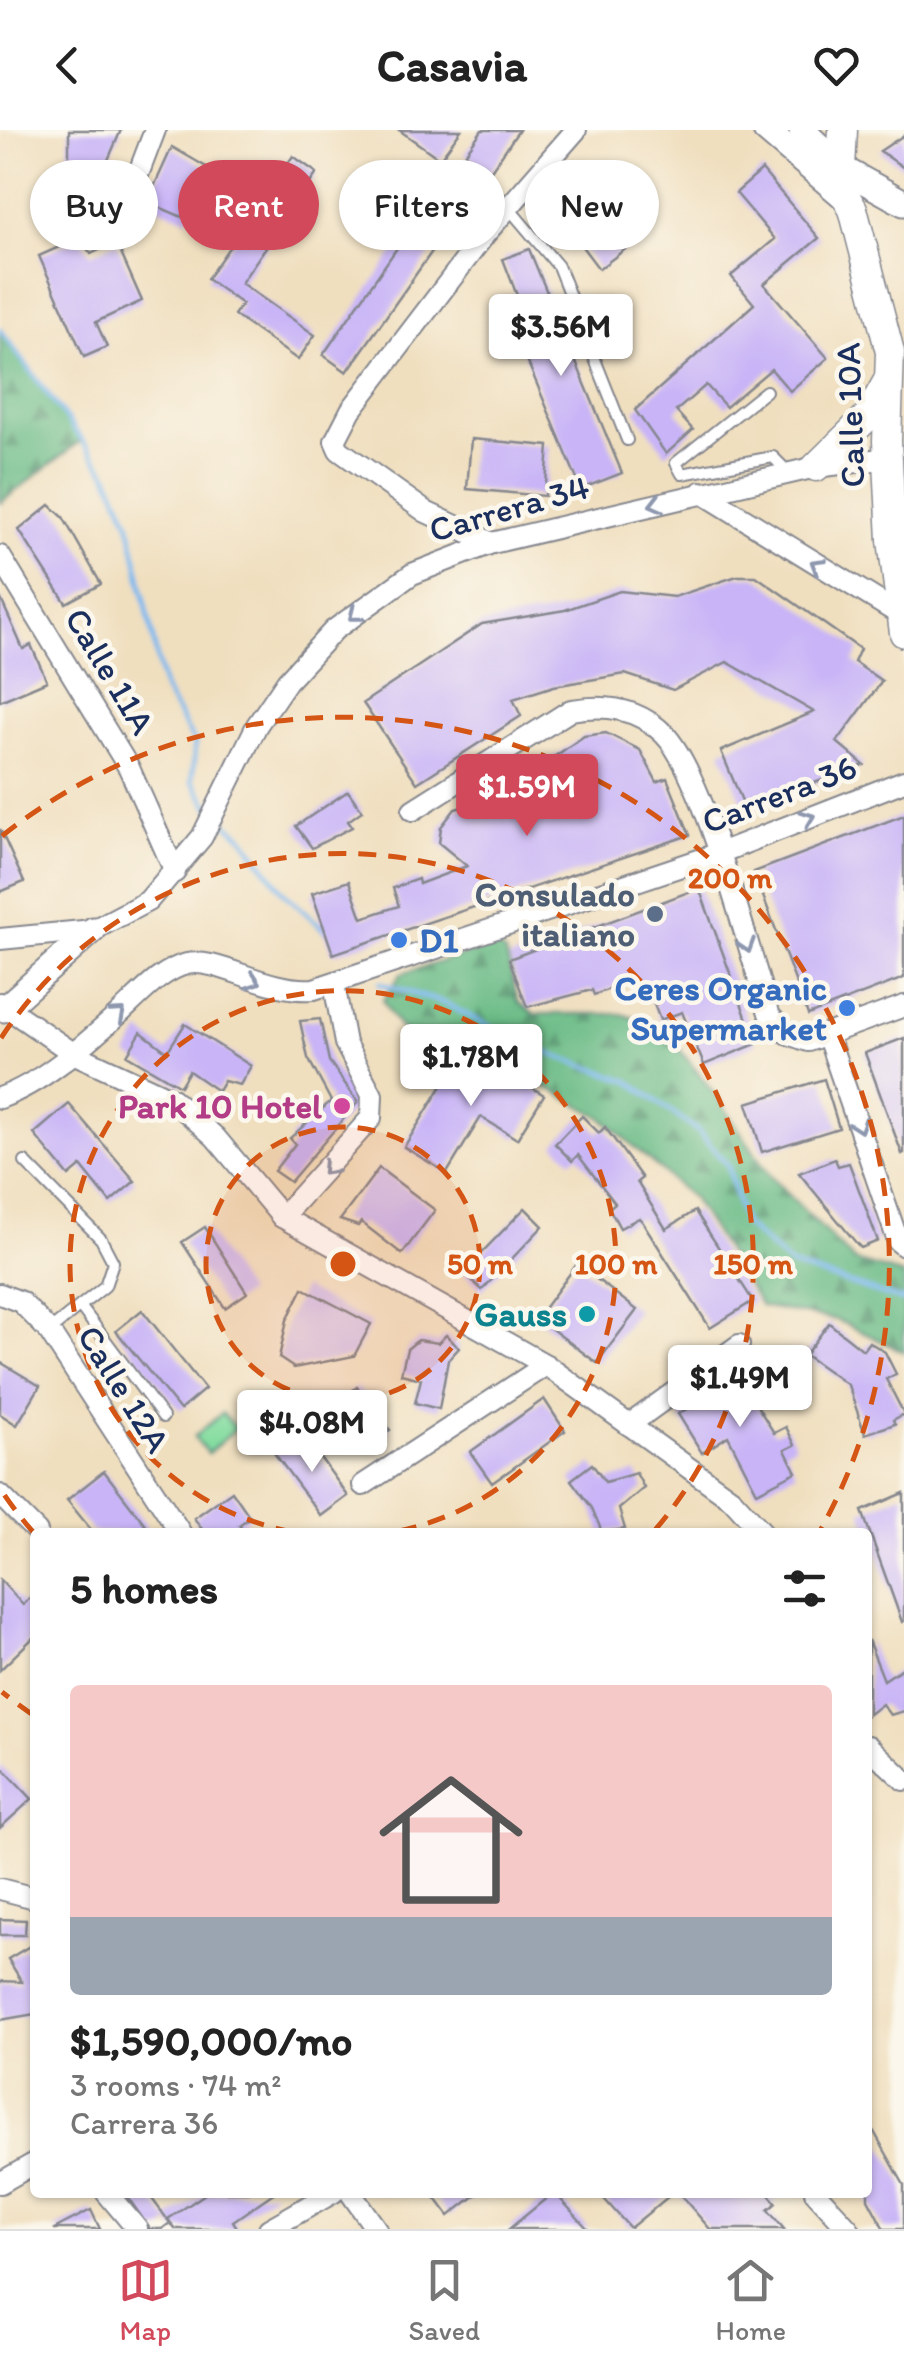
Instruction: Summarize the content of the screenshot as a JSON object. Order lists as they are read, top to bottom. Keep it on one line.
{"streets":{"main road":["Calle 10A"],"street":["Carrera 34","Calle 11A","Carrera 36","Calle 12A"]},"crossings":[["Calle 10A","Carrera 34"],["Carrera 34","Calle 11A"]],"one_way":["Carrera 34","Carrera 36"],"places":["Consulado italiano","D1","Ceres Organic Supermarket","Park 10 Hotel","Gauss"],"page":{"header":"Casavia","chip":["Buy","Rent","Filters","New"],"price":["$3.56M","$1.59M","$1.78M","$1.49M","$4.08M"],"heading":"5 homes","list":[{"name":"$1,590,000/mo","note":"3 rooms · 74 m² · Carrera 36"}],"tabs":["Map","Saved","Home"]},"rings":["200 m","50 m","100 m","150 m"]}
